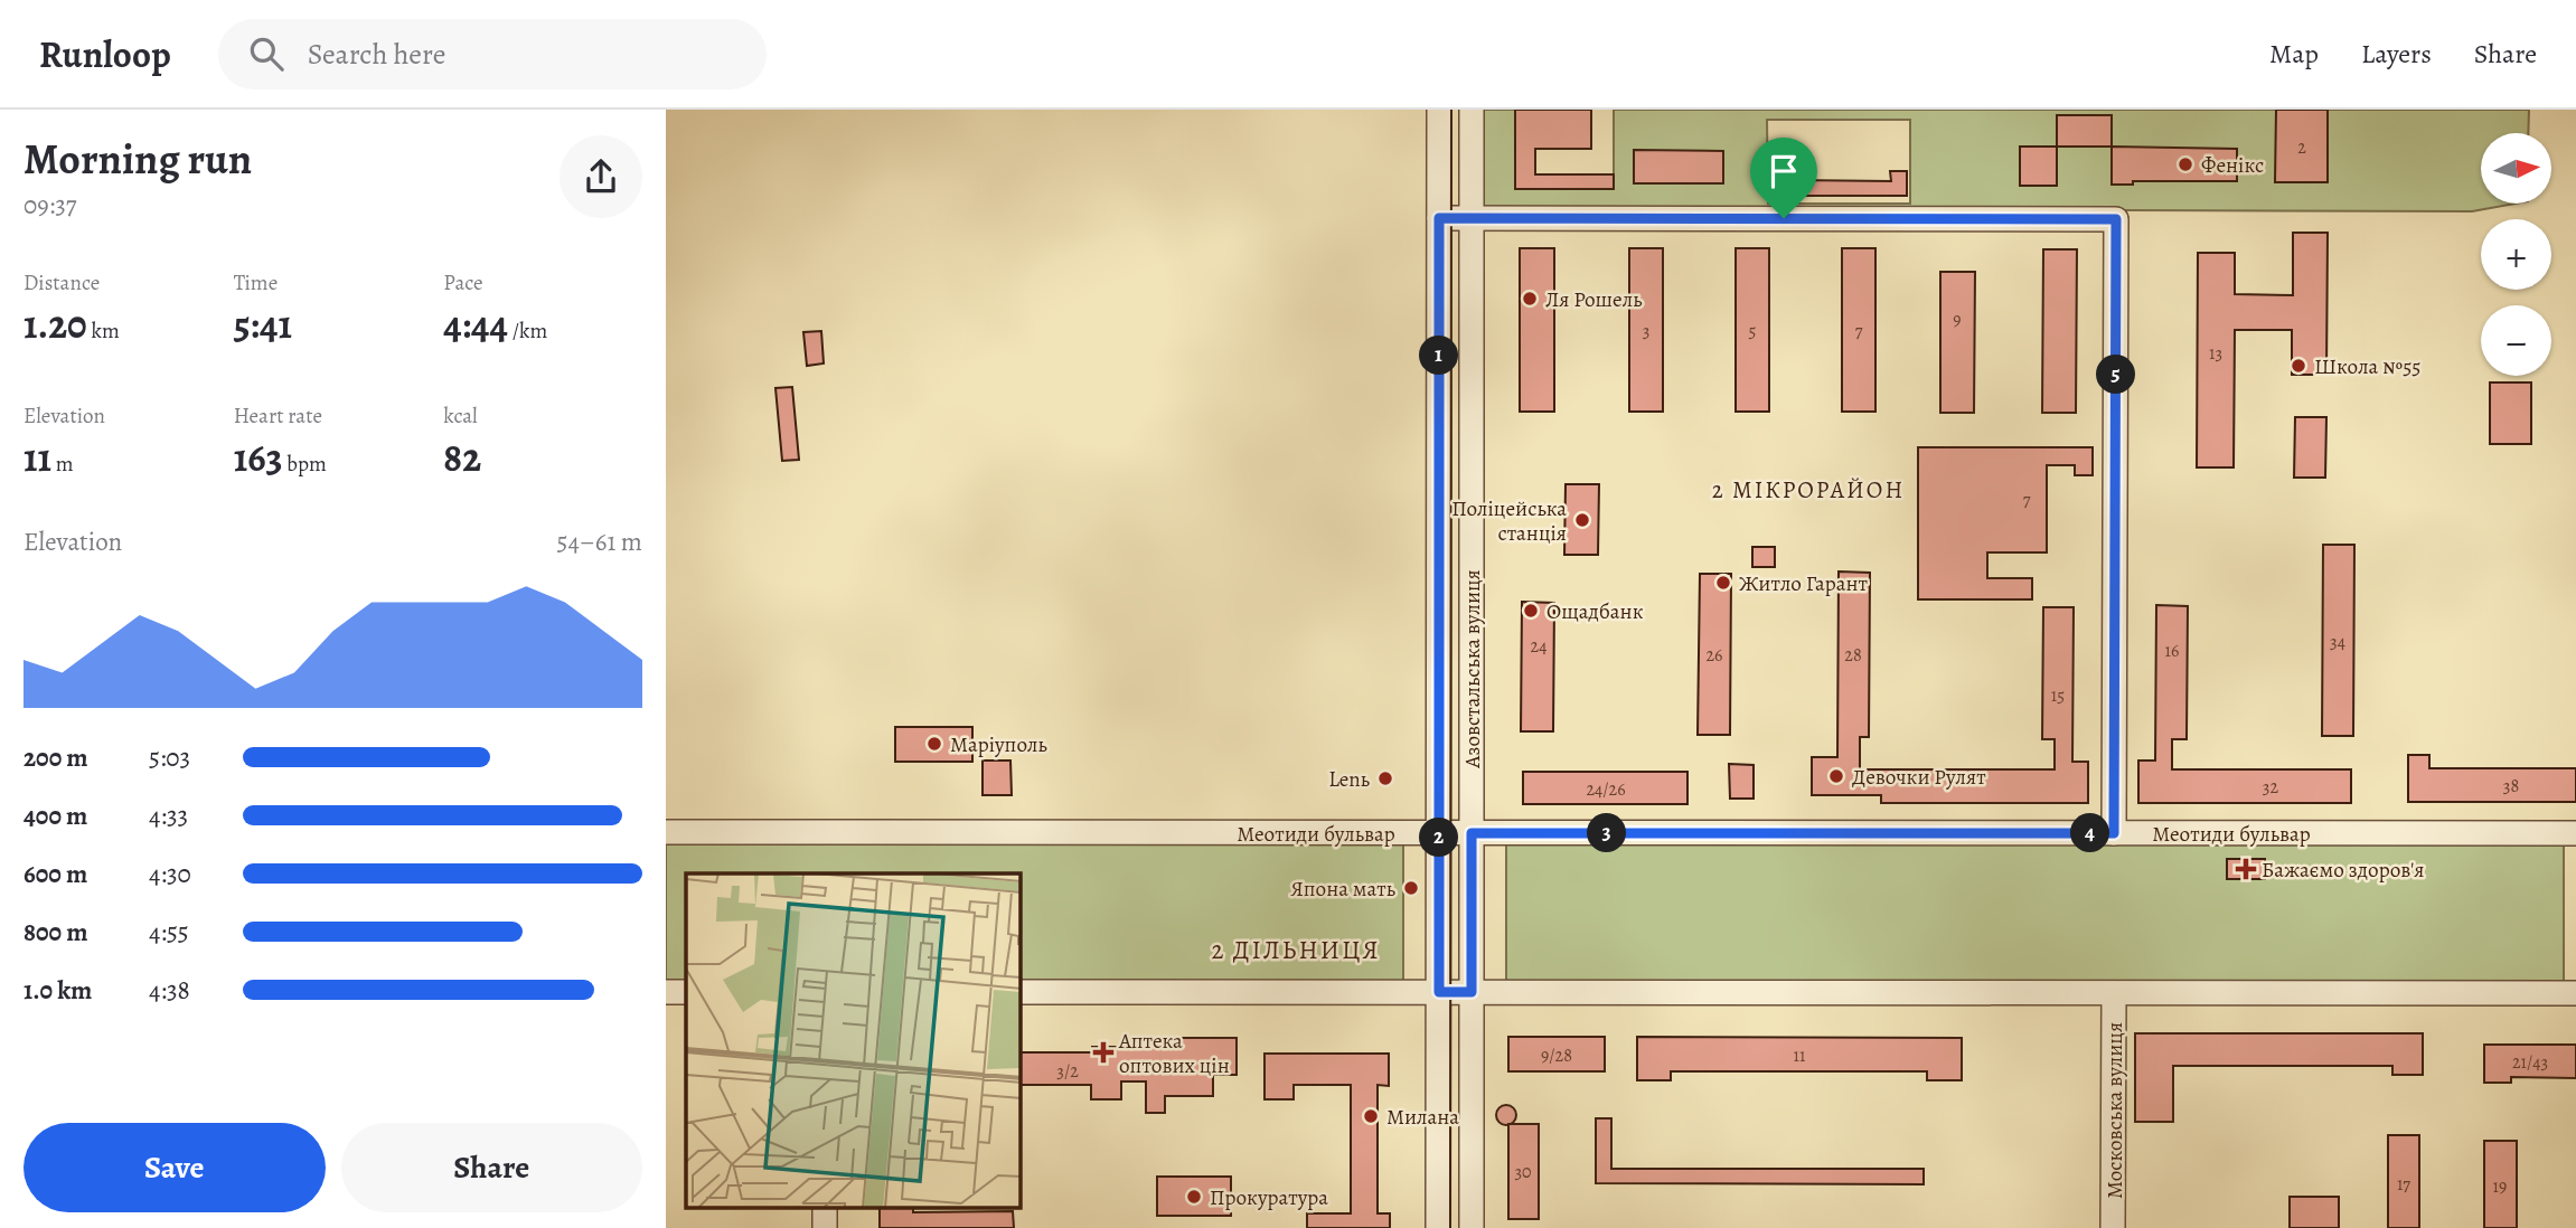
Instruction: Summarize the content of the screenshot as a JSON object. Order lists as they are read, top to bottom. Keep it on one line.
{"streets":{"street":["Азовстальська вулиця","Меотиди бульвар","Московська вулиця"]},"crossings":[["Азовстальська вулиця","Меотиди бульвар"]],"districts":["2 МІКРОРАЙОН","2 ДІЛЬНИЦЯ"],"places":{"other":["Фенікс","Ля Рошель","Школа №55","Поліцейська станція","Житло Гарант","Ощадбанк","Маріуполь","Девочки Рулят","Lenь","Япона мать","Милана","Прокуратура"],"health":["Бажаємо здоров'я","Аптека оптових цін"]},"house_numbers":["2","9","3","5","7","13","7","34","24","16","26","28","15","38","32","24/26","9/28","11","21/43","3/2","30","17","19"],"north":"right","page":{"header":"Runloop","search":"Search here","nav":["Map","Layers","Share"],"heading":["Morning run","09:37"],"map_buttons":["+","−"],"stats":[["Distance","1.20 km"],["Time","5:41"],["Pace","4:44 /km"],["Elevation","11 m"],["Heart rate","163 bpm"],["kcal","82"]],"pins":["1","5","3","4","2"],"chart":["Elevation","54–61 m"],"list":[{"name":"200 m","note":"5:03"},{"name":"400 m","note":"4:33"},{"name":"600 m","note":"4:30"},{"name":"800 m","note":"4:55"},{"name":"1.0 km","note":"4:38"}],"buttons":["Save","Share"]}}
